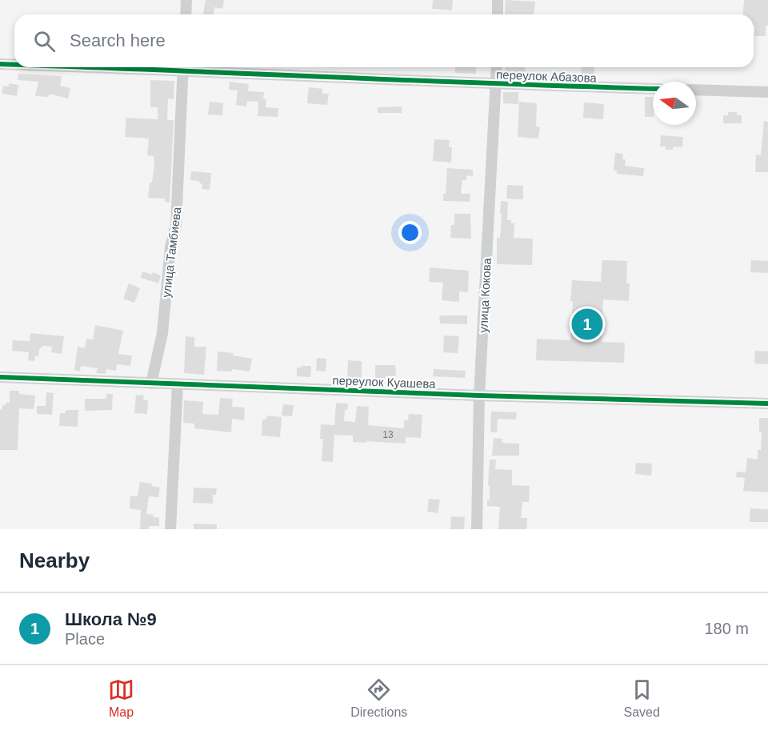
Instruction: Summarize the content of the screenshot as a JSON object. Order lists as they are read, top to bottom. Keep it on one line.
{"streets":{"street":["переулок Абазова","улица Тамбиева","улица Кокова","переулок Куашева"]},"crossings":[["переулок Абазова","улица Кокова"],["улица Тамбиева","переулок Куашева"],["улица Кокова","переулок Куашева"]],"house_numbers":["13"],"north":"left","page":{"search":"Search here","pins":"1","heading":"Nearby","list":[{"mark":"1","name":"Школа №9","note":"Place","value":"180 m"}],"nav":["Map","Directions","Saved"]}}
